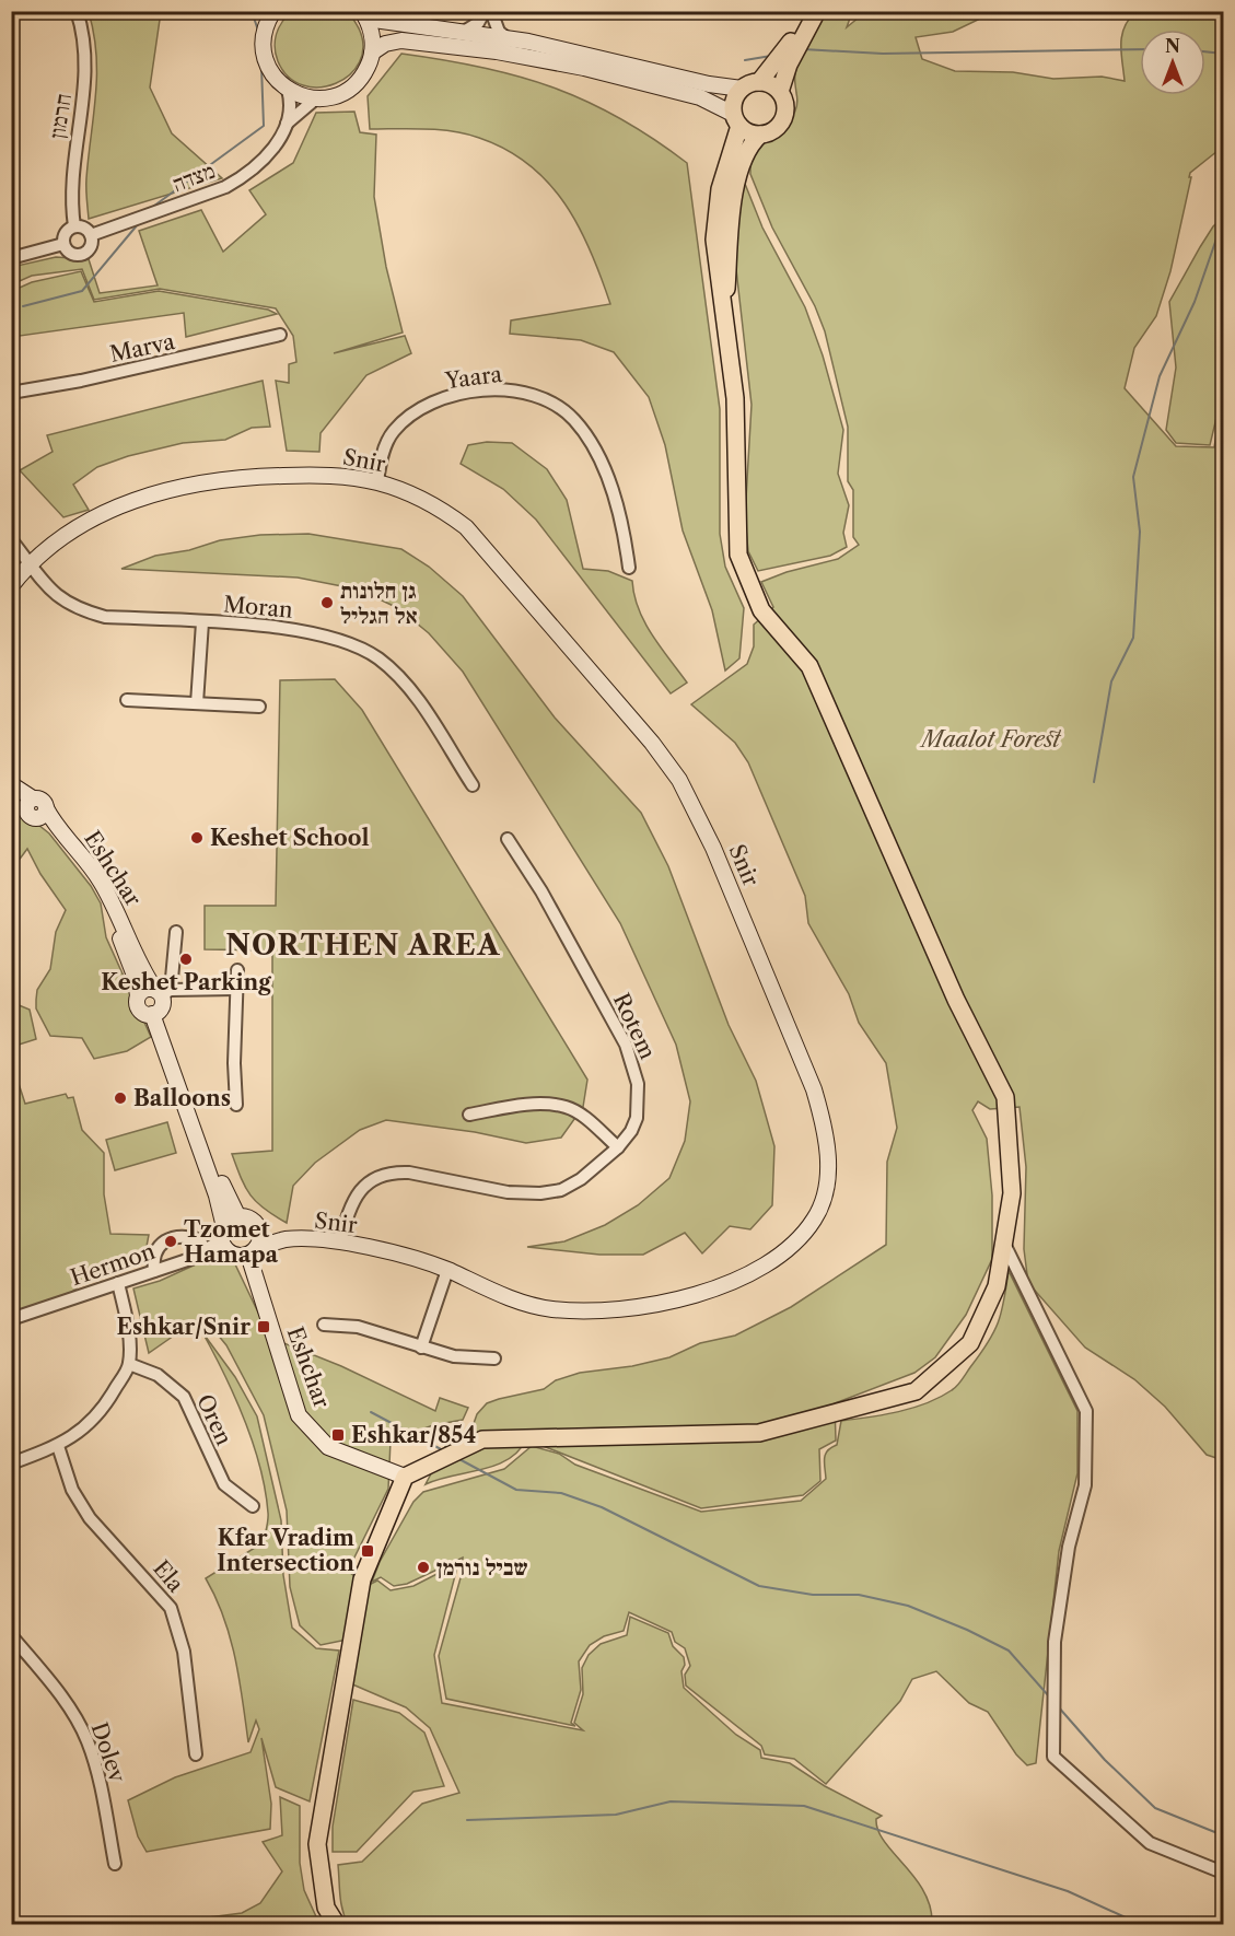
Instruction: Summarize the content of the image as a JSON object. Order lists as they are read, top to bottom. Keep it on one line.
{"streets":{"street":["חרמון","מצדה","Marva","Yaara","Snir","Moran","Eshchar","Rotem","Hermon","Oren","Ela","Dolev"]},"crossings":[["חרמון","מצדה"],["Yaara","Snir"],["Snir","Moran"],["Snir","Eshchar"],["Snir","Rotem"],["Snir","Hermon"],["Eshchar","Hermon"]],"districts":["NORTHEN AREA"],"parks":["Maalot Forest"],"places":{"other":["גן חלונות אל הגליל","Keshet School","Keshet Parking","Balloons","Tzomet Hamapa","שביל נורמן"],"transit":["Eshkar/Snir","Eshkar/854","Kfar Vradim Intersection"]},"north":"top"}
